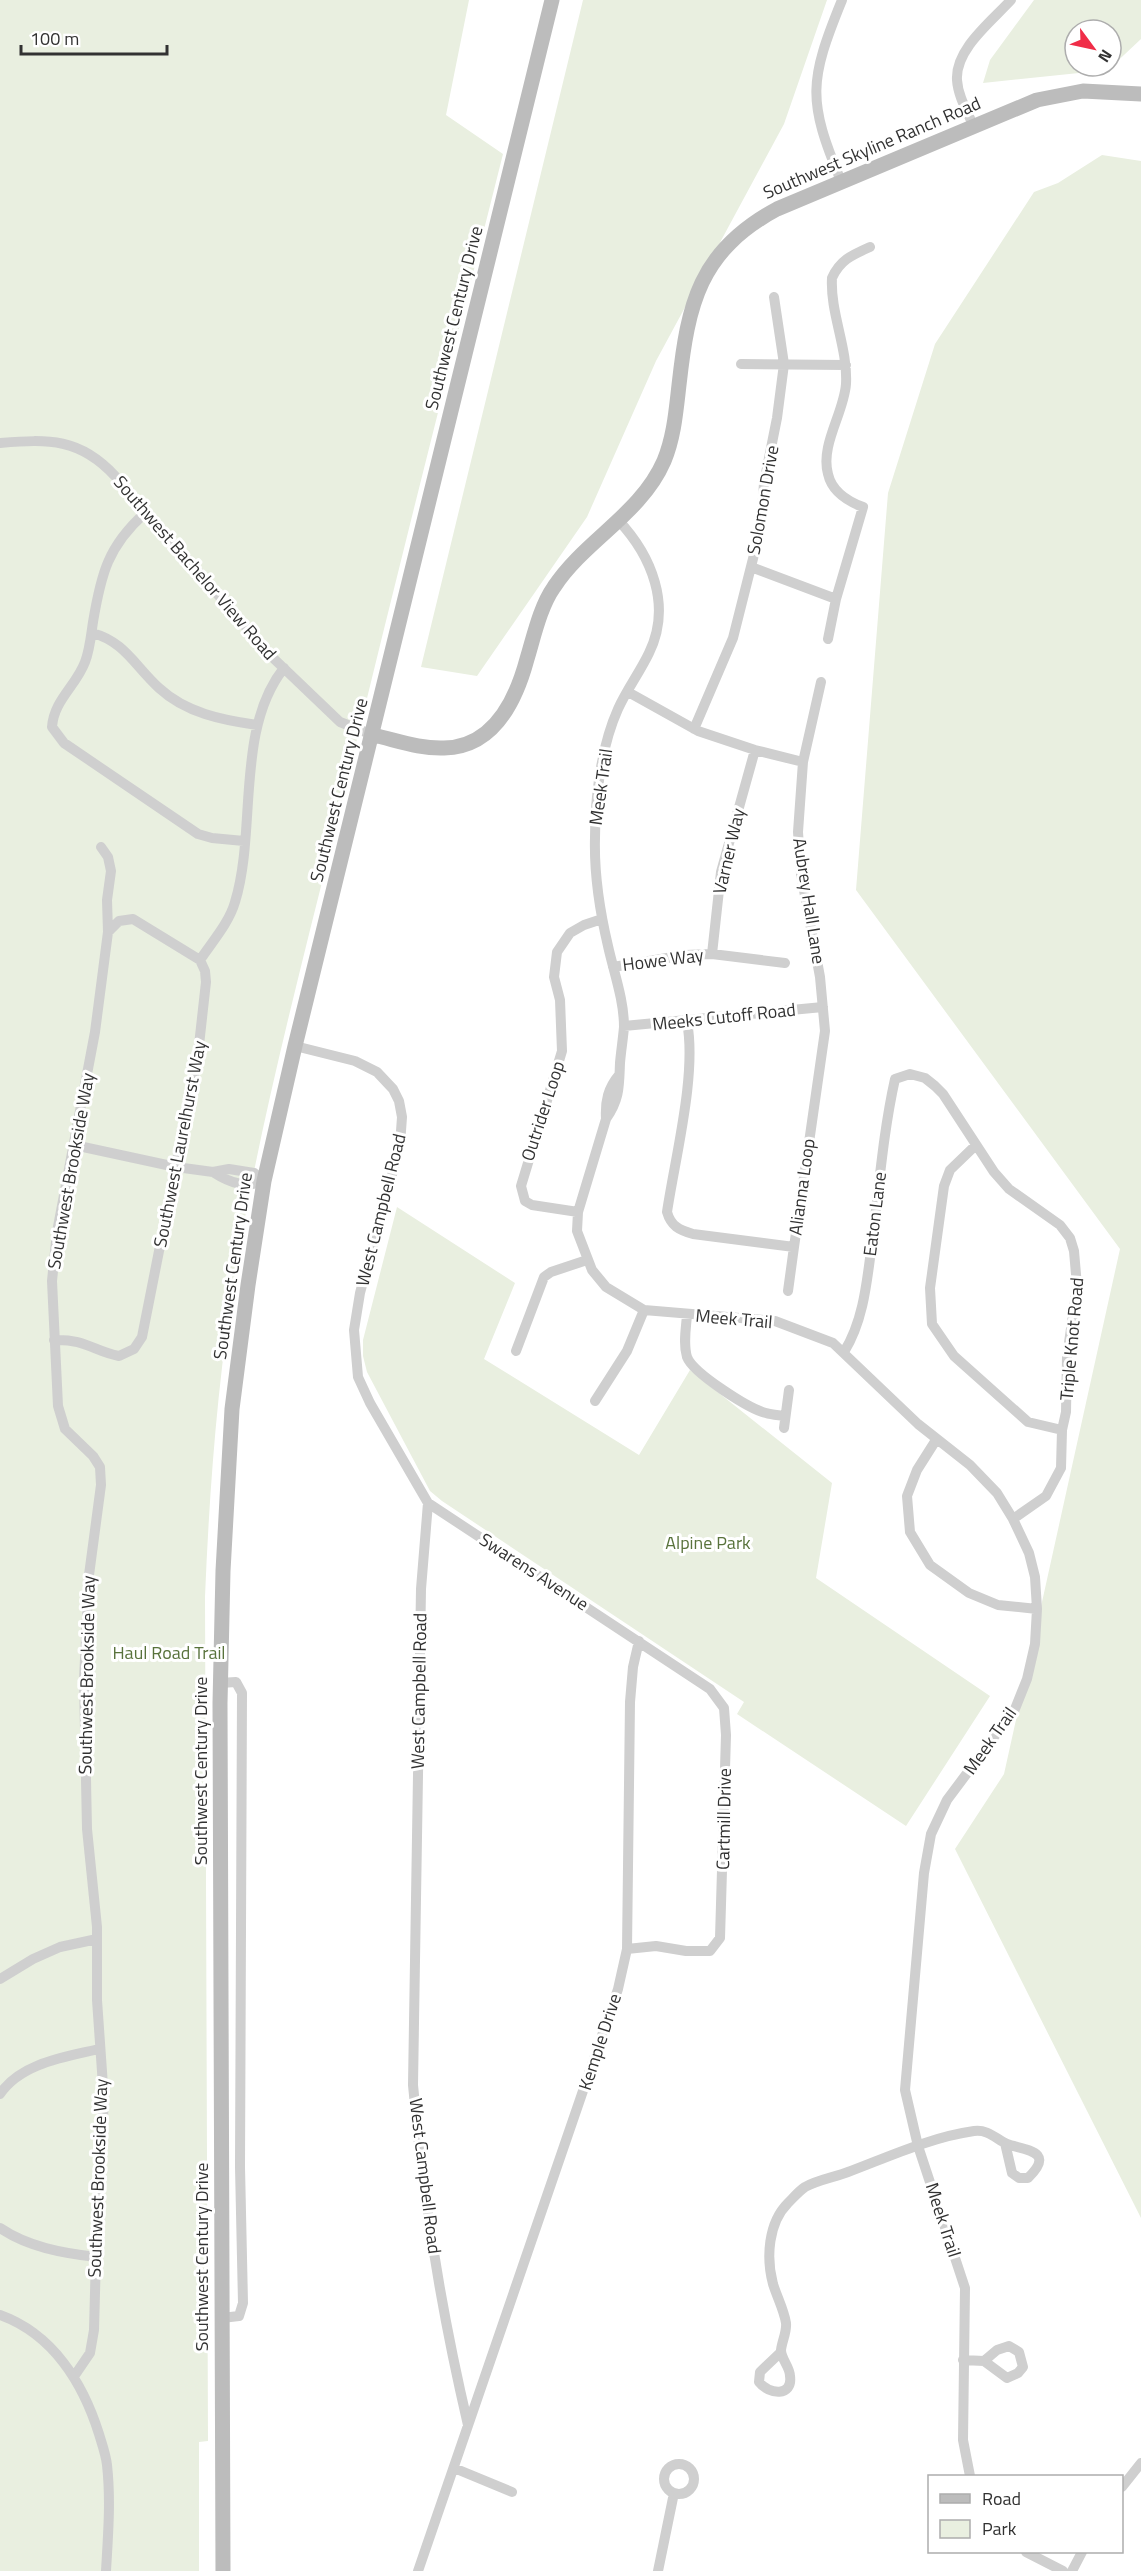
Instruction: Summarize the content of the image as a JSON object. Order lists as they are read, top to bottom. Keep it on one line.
{"streets":{"main road":["Southwest Skyline Ranch Road","Southwest Century Drive"],"street":["Solomon Drive","Southwest Bachelor View Road","Meek Trail","Varner Way","Aubrey Hall Lane","Howe Way","Meeks Cutoff Road","Outrider Loop","Southwest Laurelhurst Way","Southwest Brookside Way","Alianna Loop","West Campbell Road","Eaton Lane","Triple Knot Road","Swarens Avenue","Cartmill Drive","Kemple Drive"]},"crossings":[["Southwest Skyline Ranch Road","Southwest Century Drive"],["Southwest Skyline Ranch Road","Southwest Bachelor View Road"],["Southwest Skyline Ranch Road","Meek Trail"],["Southwest Century Drive","Southwest Bachelor View Road"],["Southwest Century Drive","West Campbell Road"],["Meek Trail","Howe Way"],["Meek Trail","Meeks Cutoff Road"],["Meek Trail","Outrider Loop"],["Meek Trail","Eaton Lane"],["Meek Trail","Triple Knot Road"],["Varner Way","Howe Way"],["Aubrey Hall Lane","Alianna Loop"],["Meeks Cutoff Road","Alianna Loop"],["Southwest Laurelhurst Way","Southwest Brookside Way"],["West Campbell Road","Swarens Avenue"],["West Campbell Road","Kemple Drive"],["Eaton Lane","Triple Knot Road"],["Swarens Avenue","Cartmill Drive"],["Swarens Avenue","Kemple Drive"],["Cartmill Drive","Kemple Drive"]],"parks":["Alpine Park","Haul Road Trail"],"legend":["Road","Park"],"scale_bar":"100 m","north":"bottom right"}
